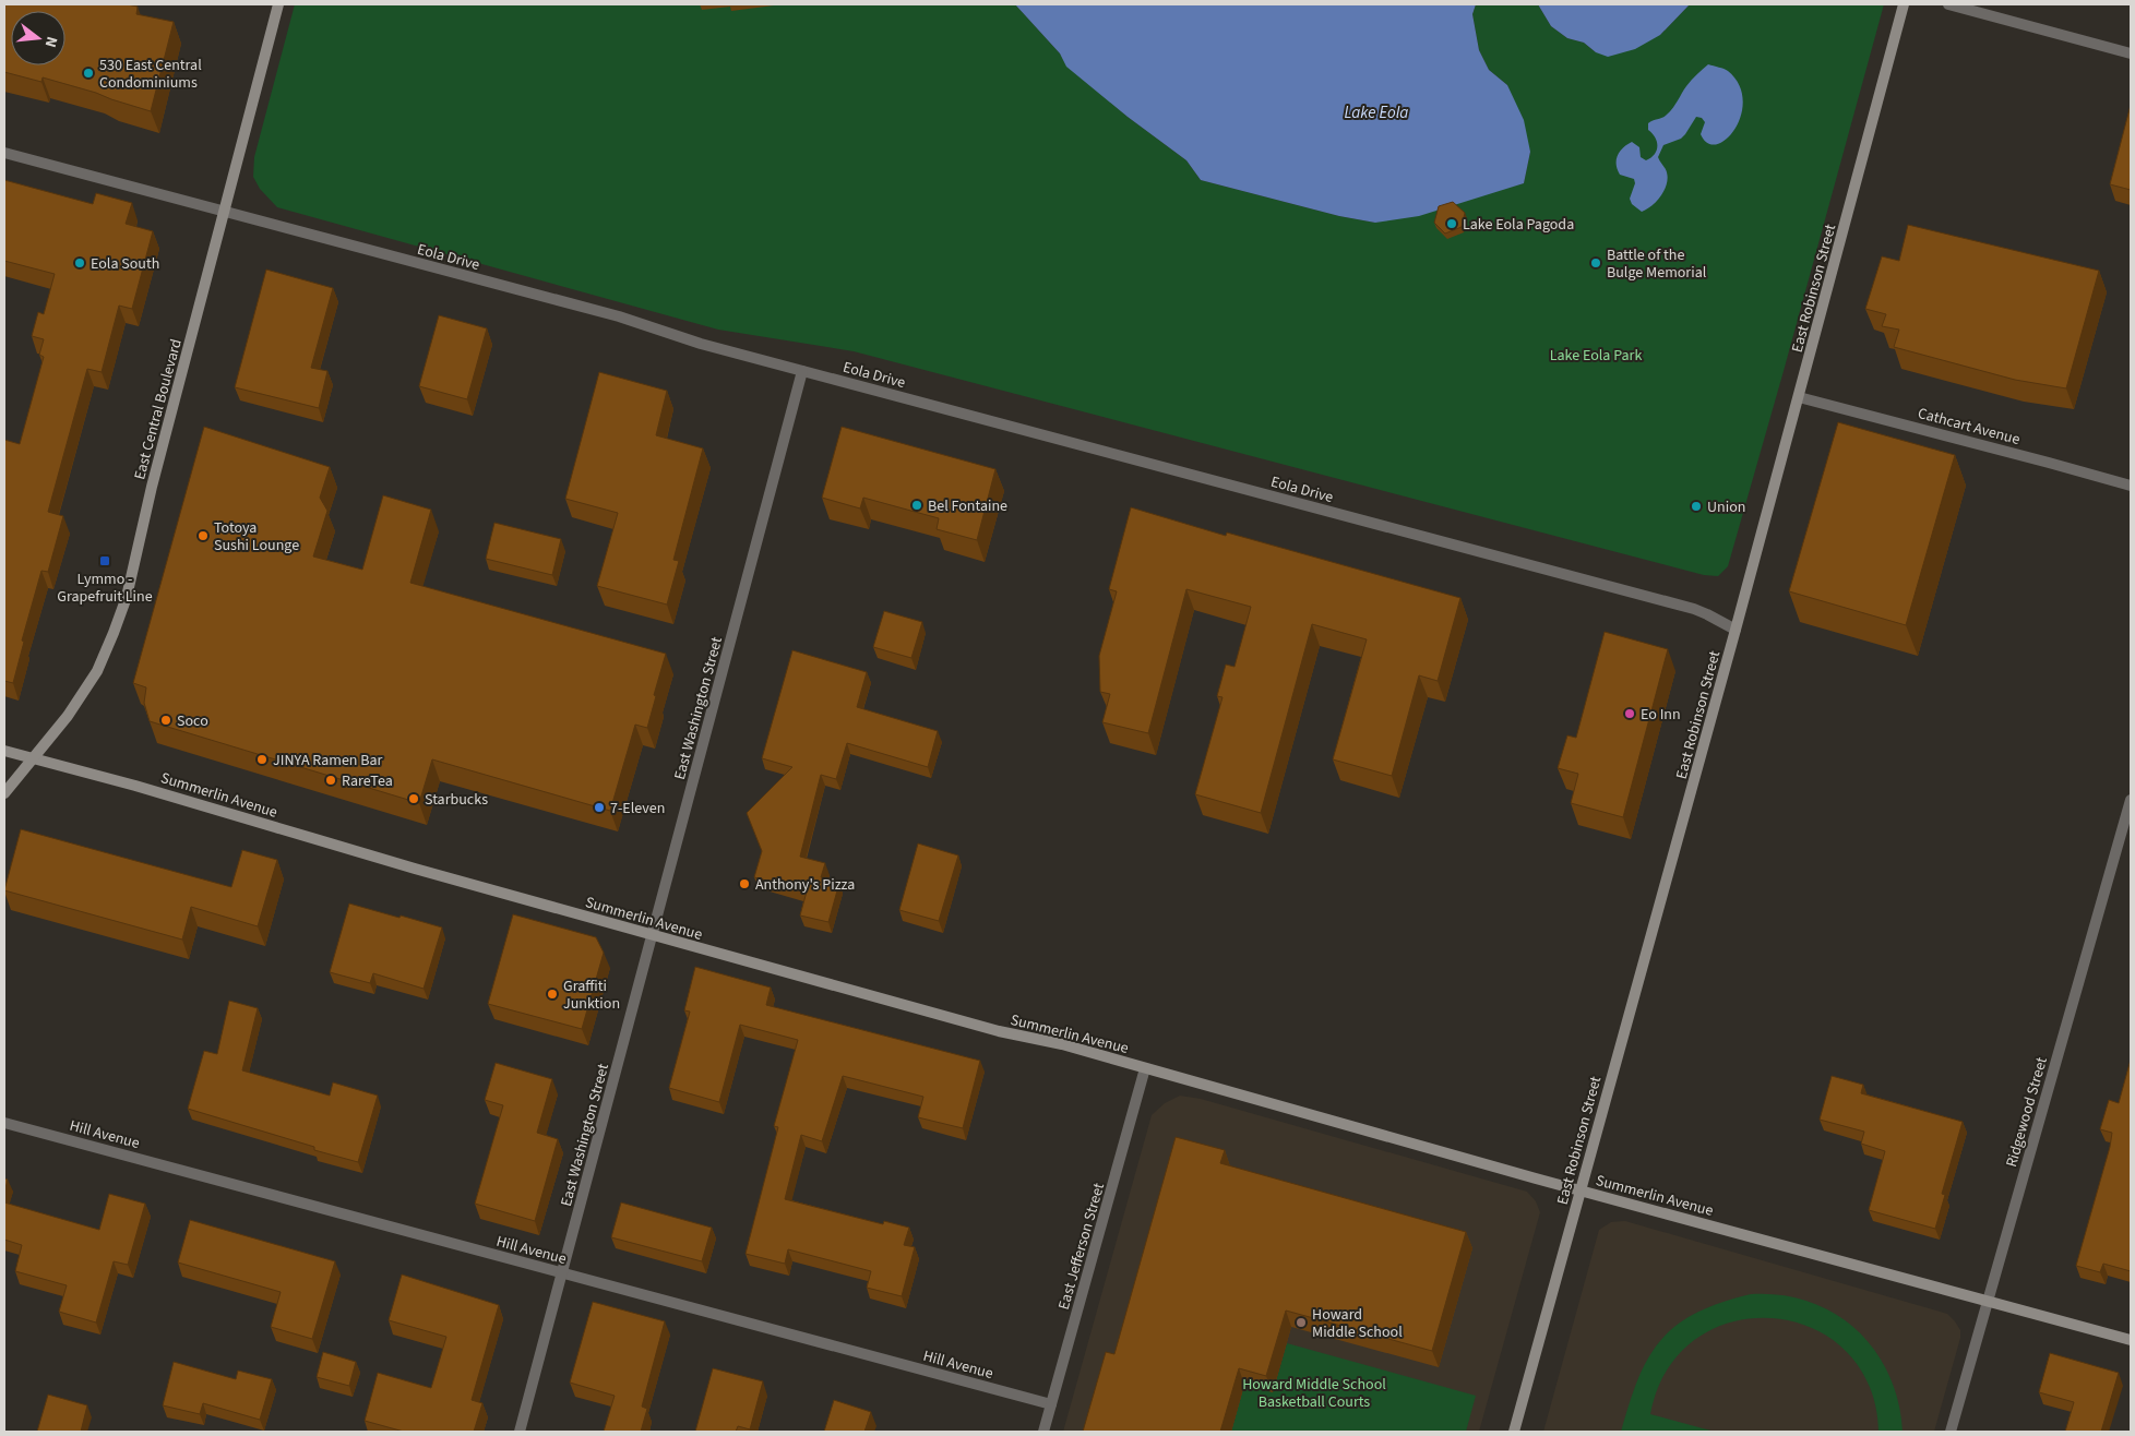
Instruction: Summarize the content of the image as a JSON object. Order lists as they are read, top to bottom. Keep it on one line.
{"streets":{"street":["Eola Drive","East Robinson Street","East Central Boulevard","Cathcart Avenue","East Washington Street","Summerlin Avenue","Ridgewood Street","Hill Avenue","East Jefferson Street"]},"crossings":[["Eola Drive","East Robinson Street"],["Eola Drive","East Central Boulevard"],["Eola Drive","East Washington Street"],["East Robinson Street","Cathcart Avenue"],["East Robinson Street","Summerlin Avenue"],["East Central Boulevard","Summerlin Avenue"],["East Washington Street","Summerlin Avenue"],["East Washington Street","Hill Avenue"],["Summerlin Avenue","Ridgewood Street"],["Summerlin Avenue","East Jefferson Street"],["Hill Avenue","East Jefferson Street"]],"water":["Lake Eola"],"parks":["Lake Eola Park","Howard Middle School Basketball Courts"],"places":{"other":["530 East Central Condominiums","Lake Eola Pagoda","Eola South","Battle of the Bulge Memorial","Bel Fontaine","Union","Totoya Sushi Lounge","Eo Inn","Soco","JINYA Ramen Bar","RareTea","Starbucks","7-Eleven","Anthony's Pizza","Graffiti Junktion","Howard Middle School"],"transit":["Lymmo - Grapefruit Line"]},"north":"right"}
